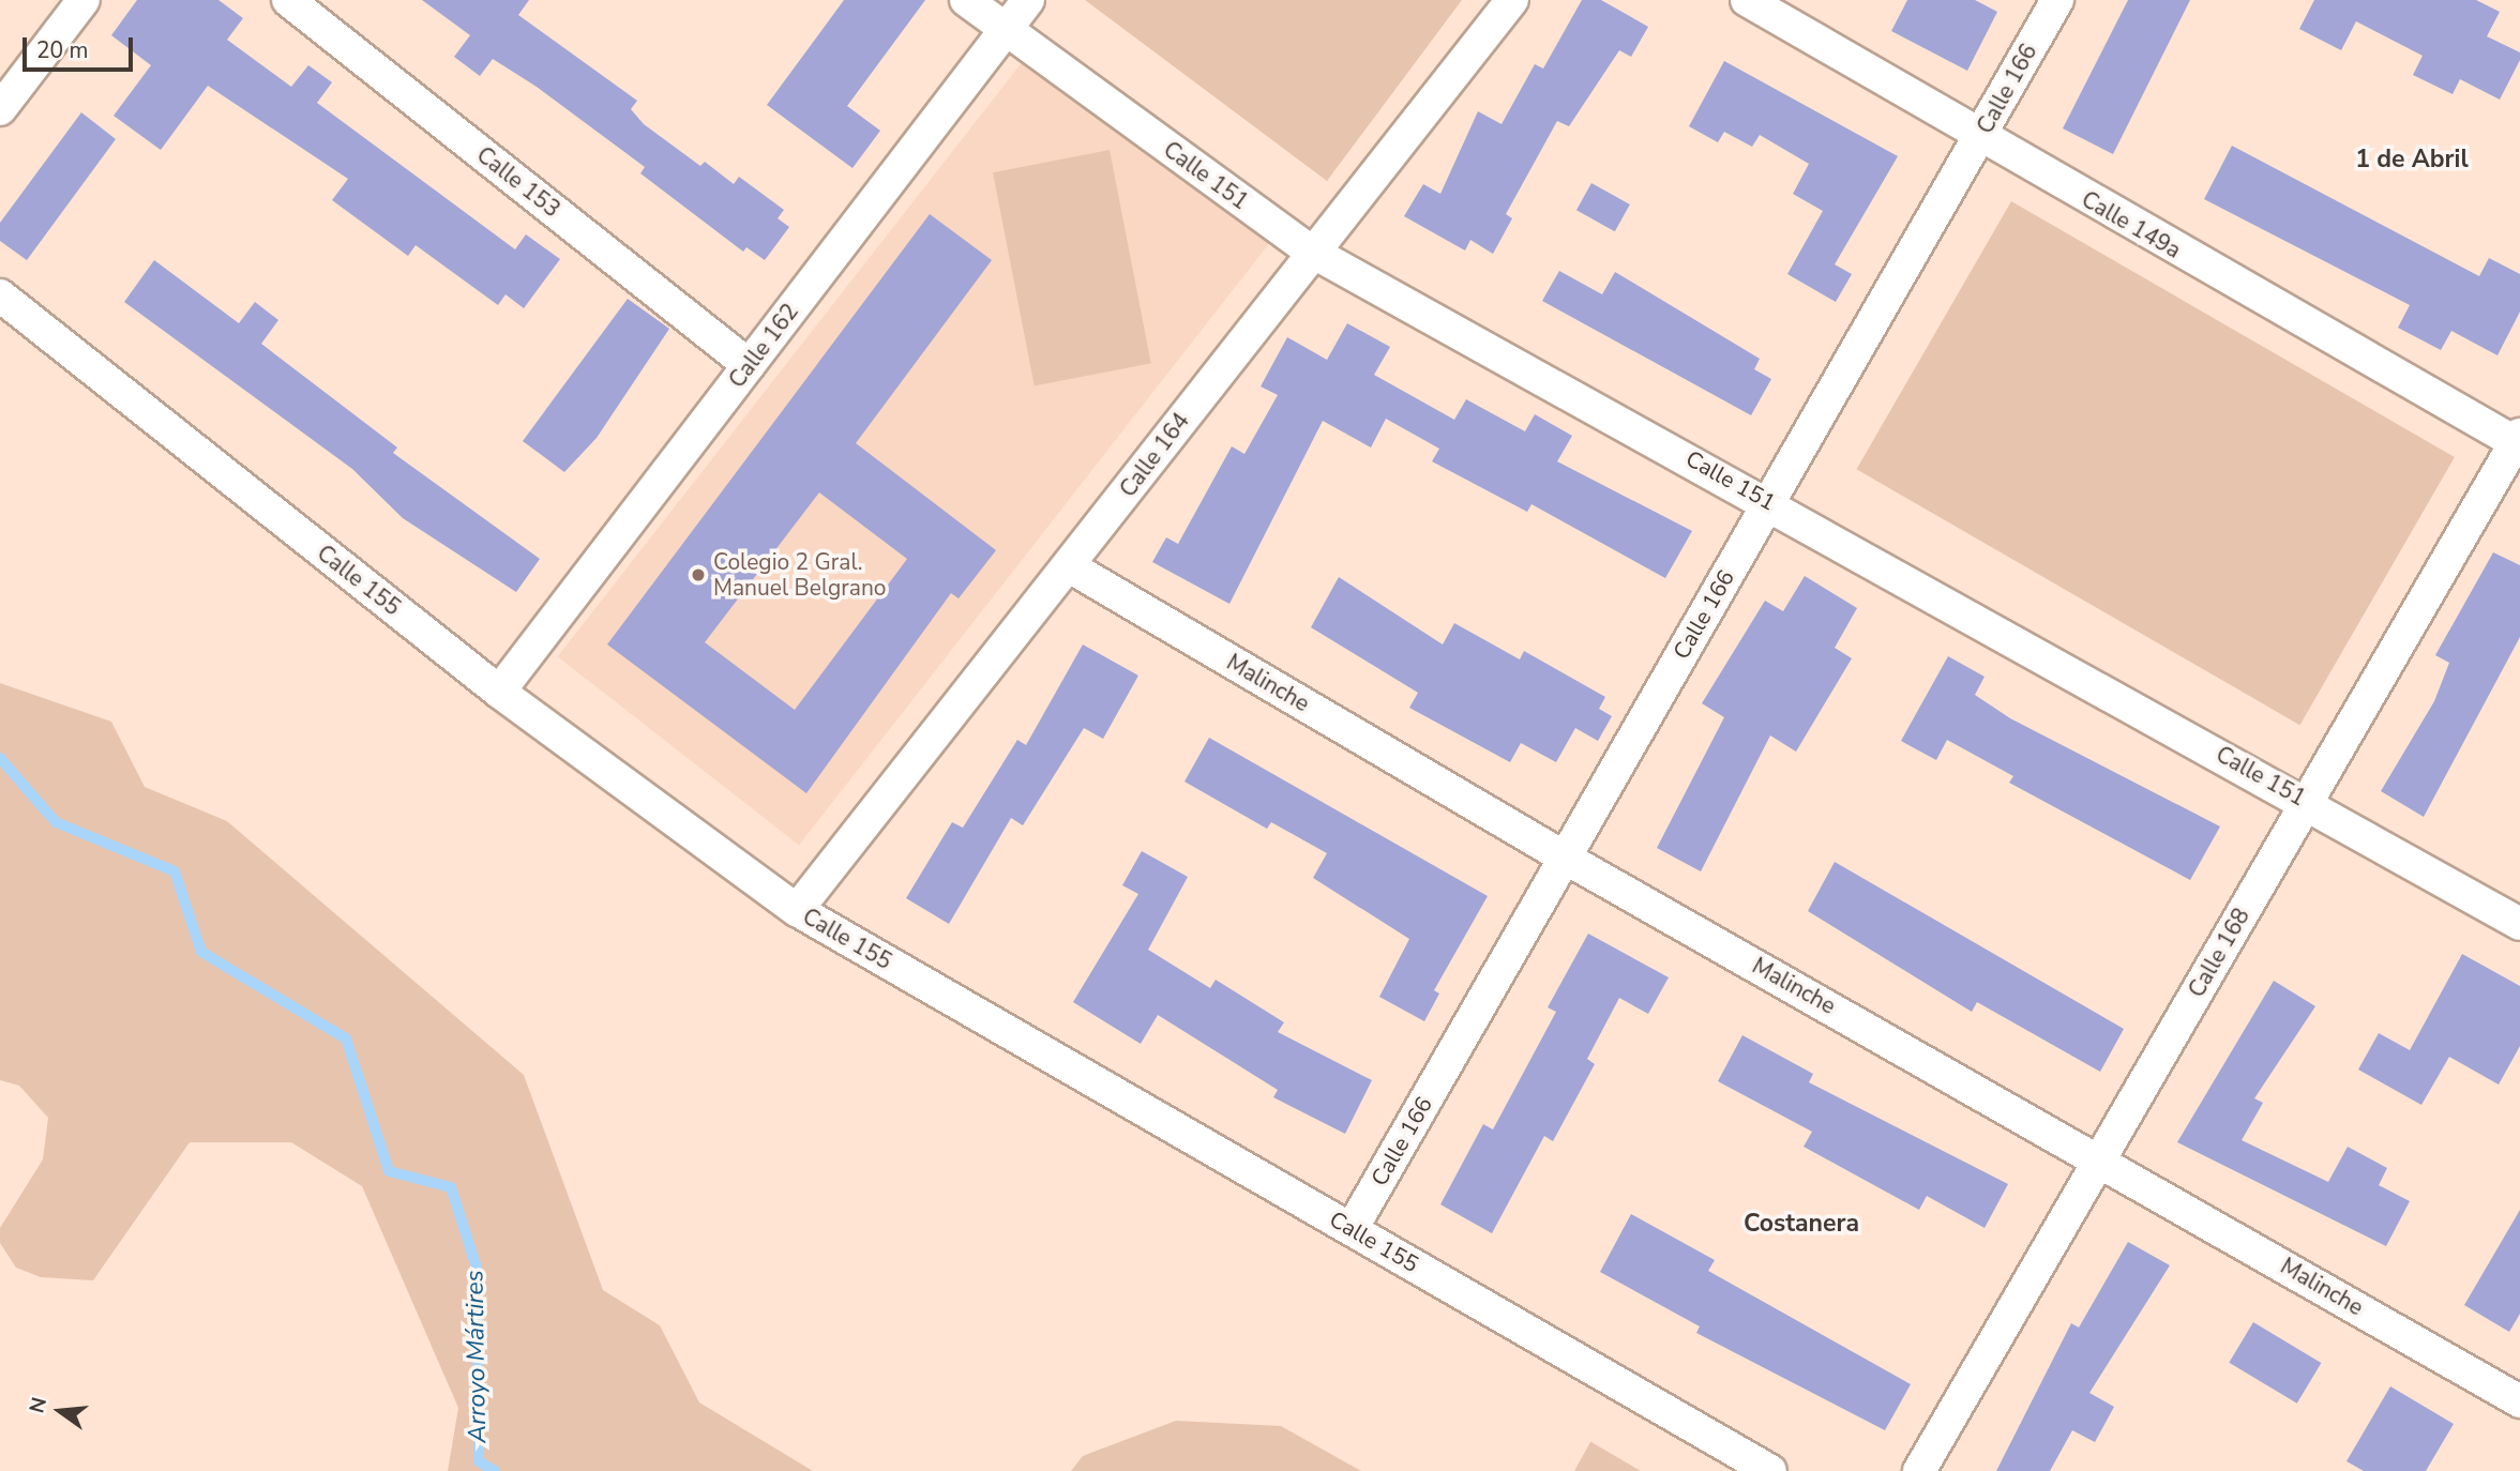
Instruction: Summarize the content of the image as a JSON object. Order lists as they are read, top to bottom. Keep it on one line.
{"streets":{"street":["Calle 166","Calle 151","Calle 153","Calle 149a","Calle 162","Calle 164","Calle 155","Malinche","Calle 168"]},"crossings":[["Calle 166","Calle 151"],["Calle 166","Calle 149a"],["Calle 166","Calle 155"],["Calle 166","Malinche"],["Calle 151","Calle 162"],["Calle 151","Calle 164"],["Calle 151","Calle 168"],["Calle 153","Calle 162"],["Calle 149a","Calle 168"],["Calle 162","Calle 155"],["Calle 164","Calle 155"],["Calle 164","Malinche"],["Malinche","Calle 168"]],"districts":["1 de Abril","Costanera"],"water":["Arroyo Mártires"],"places":["Colegio 2 Gral. Manuel Belgrano"],"scale_bar":"20 m","north":"left"}
